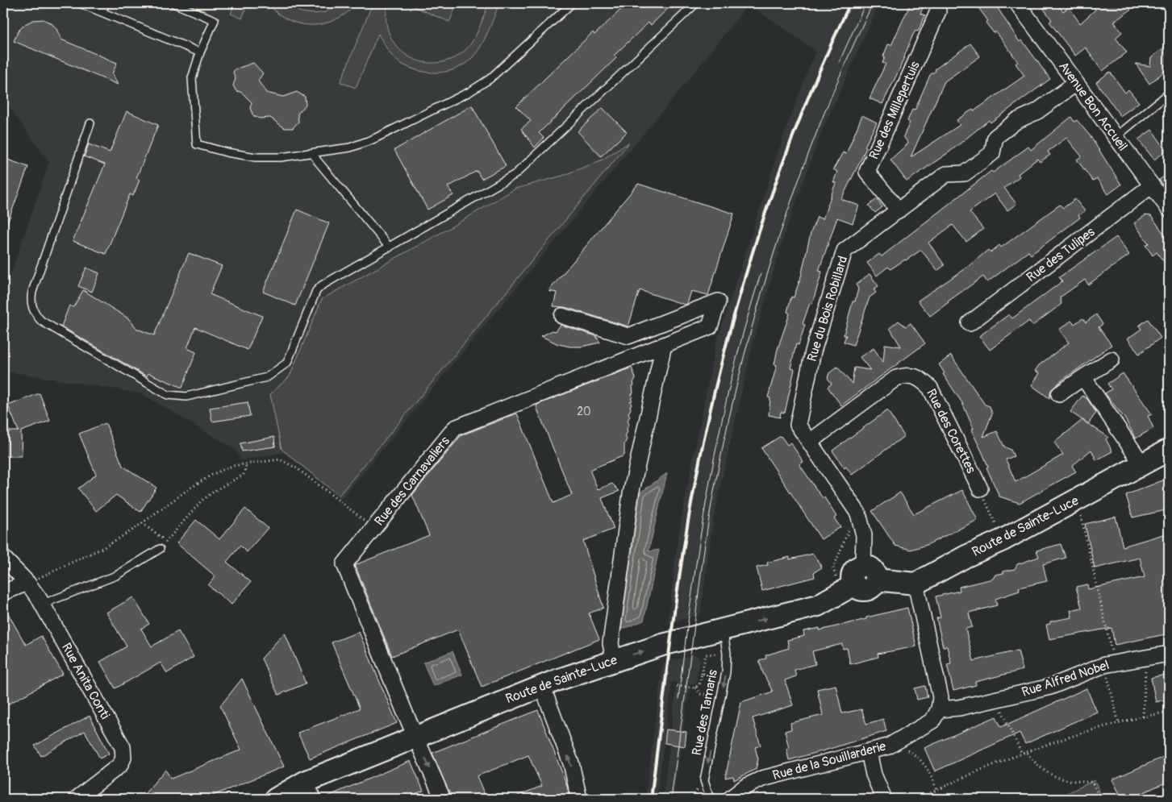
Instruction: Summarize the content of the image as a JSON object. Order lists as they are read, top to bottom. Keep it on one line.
{"streets":{"street":["Avenue Bon Accueil","Rue des Millepertuis","Rue des Tulipes","Rue du Bois Robillard","Rue des Corettes","Rue des Carnavaliers","Route de Sainte-Luce","Rue Alfred Nobel","Rue Anita Conti","Rue de la Souillarderie"],"lane":["Rue des Tamaris"]},"crossings":[["Avenue Bon Accueil","Rue des Tulipes"],["Avenue Bon Accueil","Rue du Bois Robillard"],["Rue des Millepertuis","Rue du Bois Robillard"],["Rue du Bois Robillard","Rue des Corettes"],["Rue des Corettes","Route de Sainte-Luce"],["Rue des Carnavaliers","Route de Sainte-Luce"],["Route de Sainte-Luce","Rue des Tamaris"],["Rue Alfred Nobel","Rue de la Souillarderie"]],"one_way":["Rue des Tamaris"],"house_numbers":["20"]}
